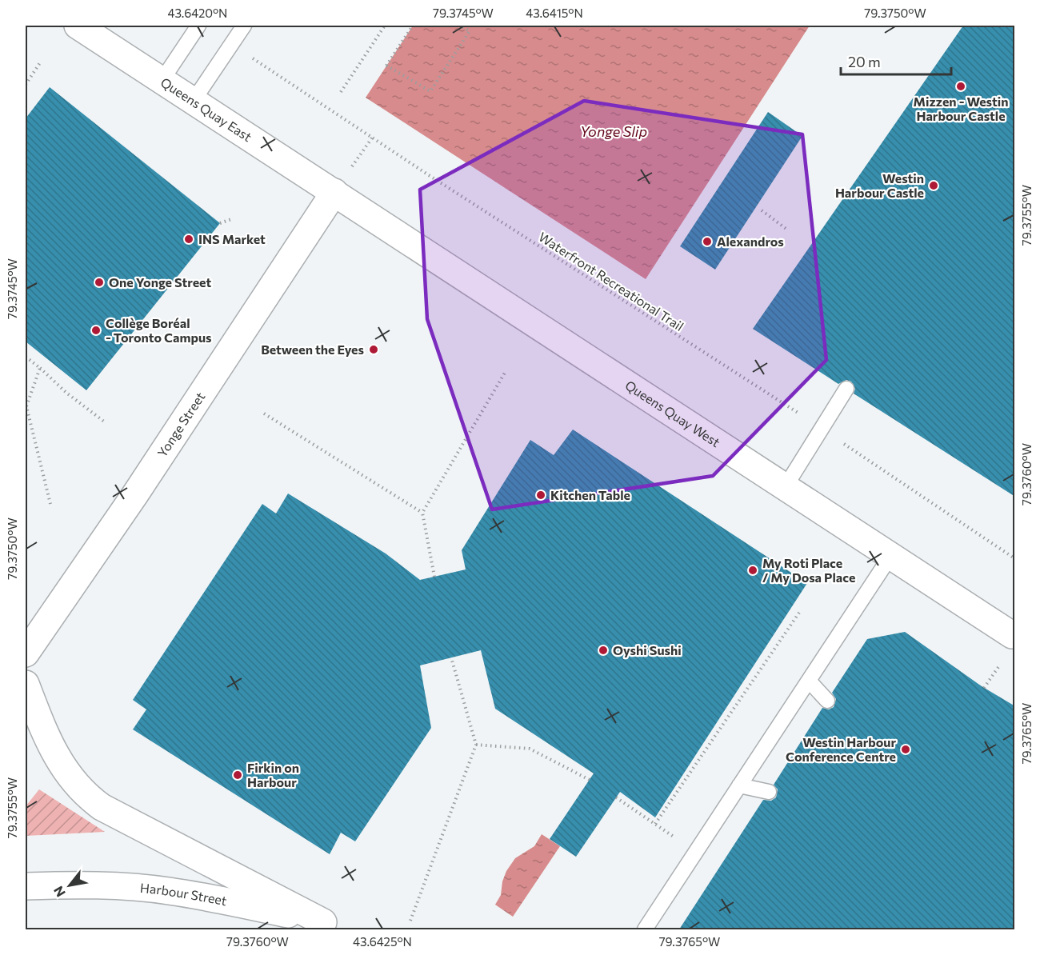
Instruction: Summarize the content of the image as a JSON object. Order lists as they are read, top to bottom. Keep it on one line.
{"streets":{"main road":["Queens Quay East","Queens Quay West","Yonge Street","Harbour Street"],"path":["Waterfront Recreational Trail"]},"crossings":[["Queens Quay East","Queens Quay West"],["Queens Quay East","Yonge Street"],["Queens Quay West","Yonge Street"]],"water":["Yonge Slip"],"places":["Mizzen - Westin Harbour Castle","Westin Harbour Castle","INS Market","Alexandros","One Yonge Street","Collège Boréal - Toronto Campus","Between the Eyes","Kitchen Table","My Roti Place / My Dosa Place","Oyshi Sushi","Westin Harbour Conference Centre","Firkin on Harbour"],"scale_bar":"20 m","north":"bottom left","coordinates":["43.6420°N","79.3745°W","43.6415°N","79.3750°W","79.3755°W","79.3760°W","79.3765°W","43.6425°N"]}
